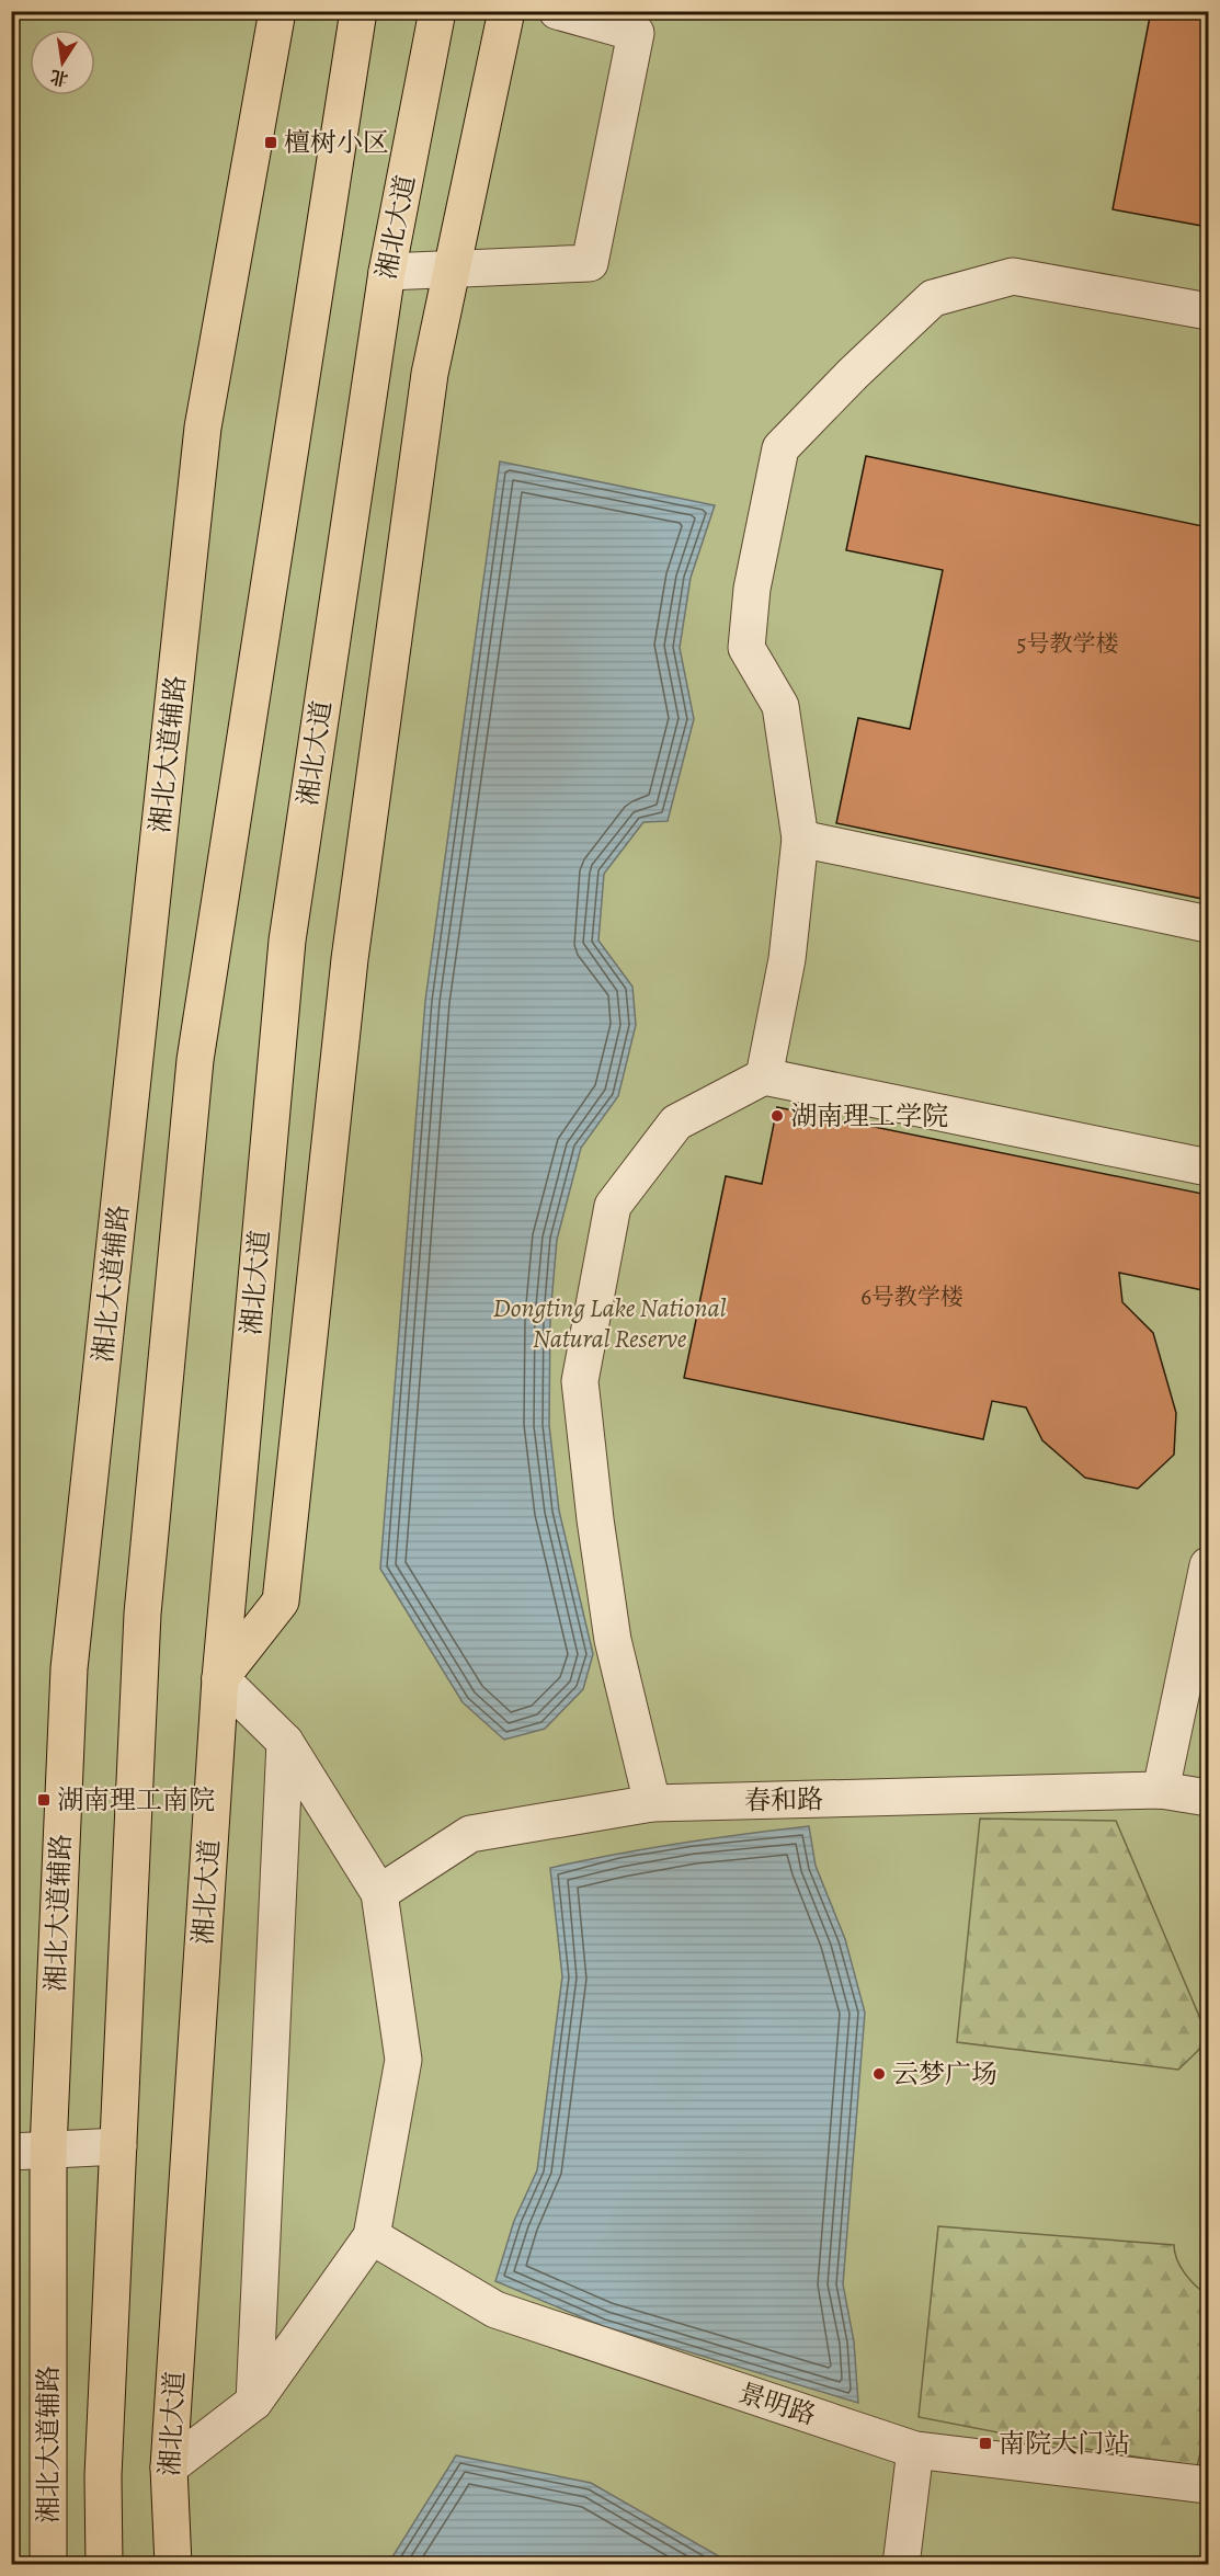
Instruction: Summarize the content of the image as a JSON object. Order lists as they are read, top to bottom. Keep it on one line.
{"streets":{"main road":["湘北大道","湘北大道辅路"],"street":["春和路","景明路"]},"parks":["Dongting Lake National Natural Reserve"],"places":{"transit":["檀树小区","湖南理工南院","南院大门站"],"other":["湖南理工学院","云梦广场"]},"house_numbers":["5号教学楼","6号教学楼"],"north":"bottom"}
